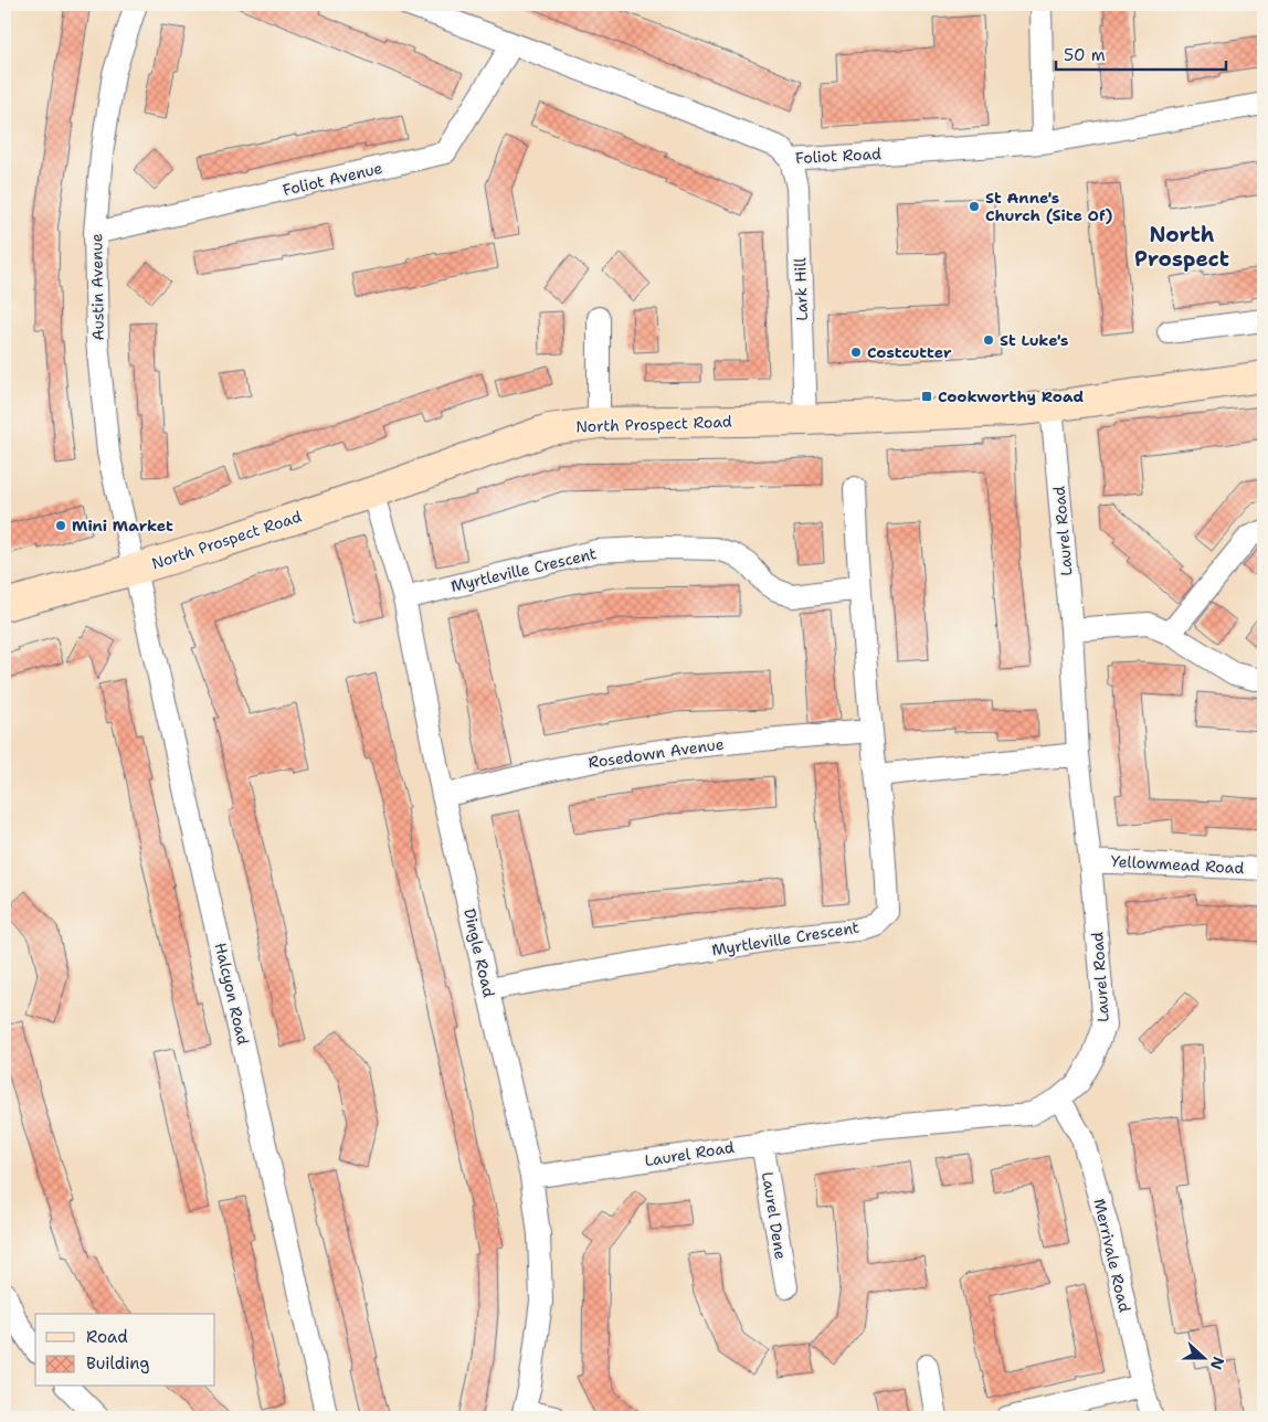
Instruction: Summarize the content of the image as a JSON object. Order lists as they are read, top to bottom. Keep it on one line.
{"streets":{"street":["Foliot Road","Foliot Avenue","Austin Avenue","Lark Hill","North Prospect Road","Laurel Road","Myrtleville Crescent","Rosedown Avenue","Yellowmead Road","Dingle Road","Halcyon Road","Laurel Dene","Merrivale Road"]},"crossings":[["Foliot Road","Foliot Avenue"],["Foliot Road","Lark Hill"],["Foliot Avenue","Austin Avenue"],["Austin Avenue","North Prospect Road"],["Austin Avenue","Halcyon Road"],["Lark Hill","North Prospect Road"],["North Prospect Road","Laurel Road"],["North Prospect Road","Dingle Road"],["North Prospect Road","Halcyon Road"],["Laurel Road","Yellowmead Road"],["Laurel Road","Dingle Road"],["Laurel Road","Laurel Dene"],["Laurel Road","Merrivale Road"],["Myrtleville Crescent","Rosedown Avenue"],["Myrtleville Crescent","Dingle Road"],["Rosedown Avenue","Dingle Road"]],"districts":["North Prospect"],"places":{"other":["St Anne's Church (Site Of)","St Luke's","Costcutter","Mini Market"],"transit":["Cookworthy Road"]},"legend":["Road","Building"],"scale_bar":"50 m","north":"right"}
